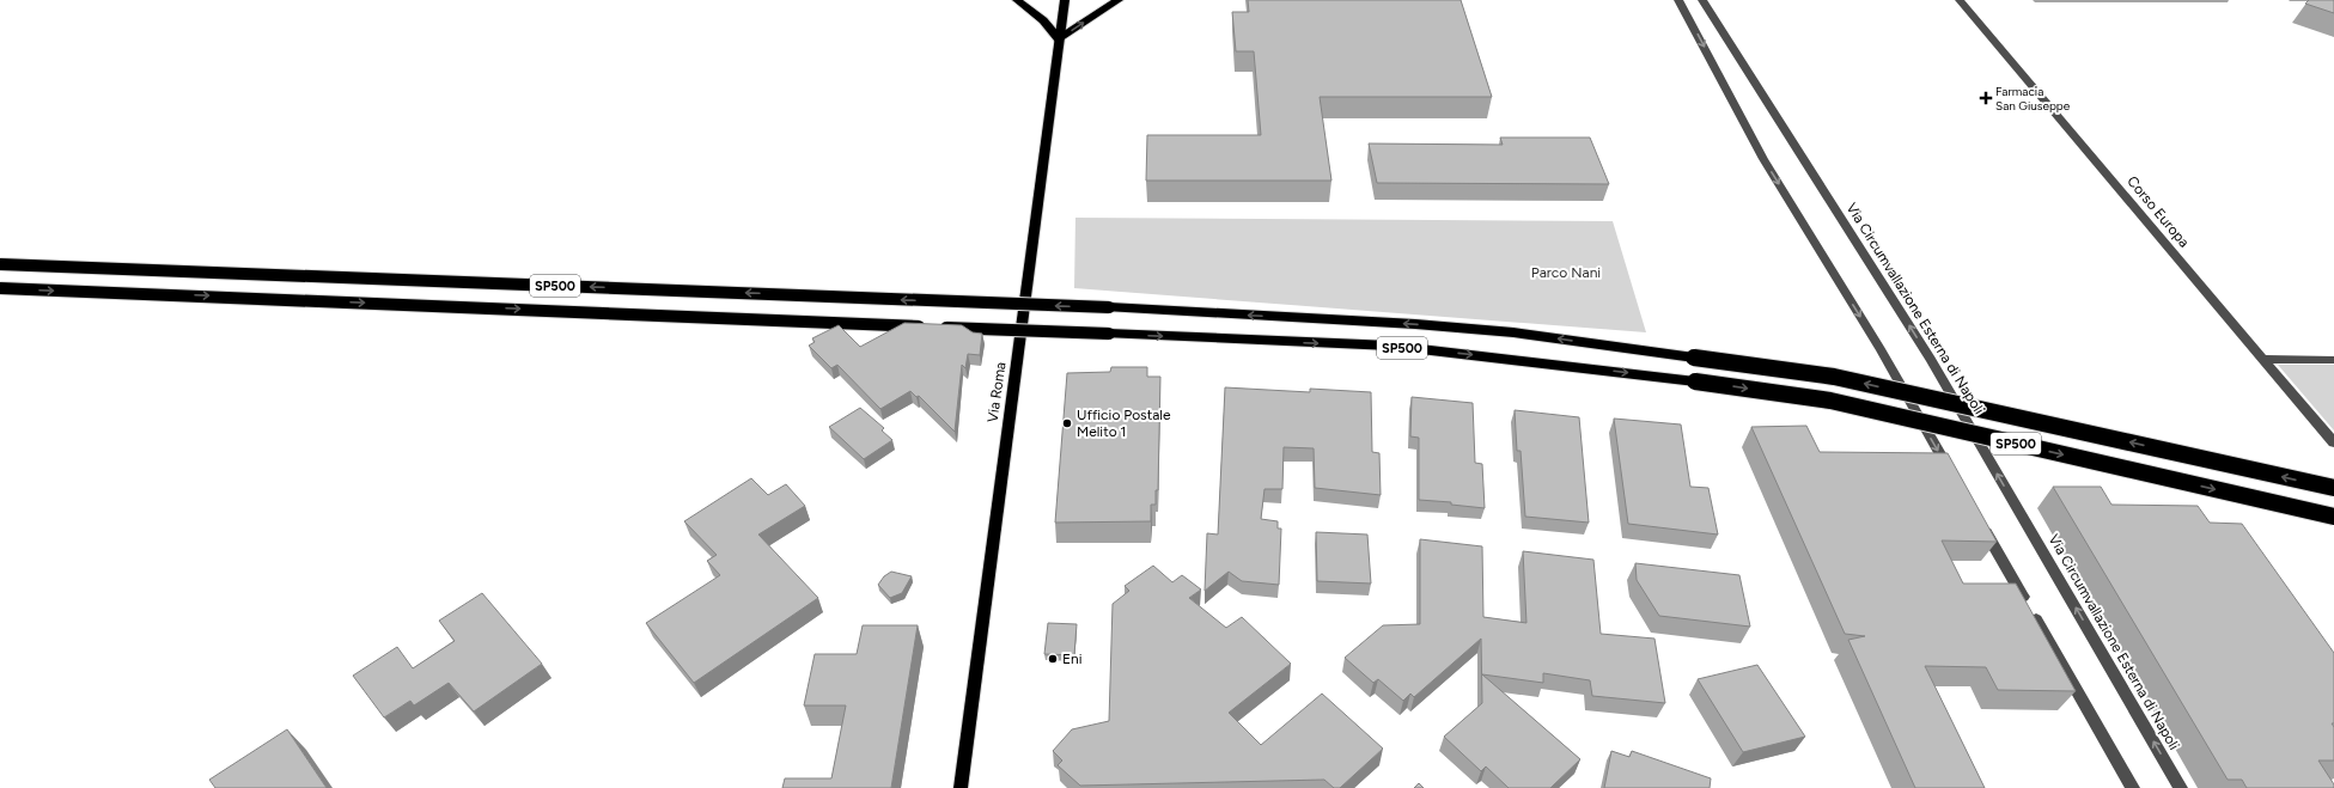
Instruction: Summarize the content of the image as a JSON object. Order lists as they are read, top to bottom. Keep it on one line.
{"streets":{"highway":["SP500"],"main road":["Via Roma"],"street":["Corso Europa","Via Circumvallazione Esterna di Napoli"]},"parks":["Parco Nani"],"places":{"health":["Farmacia San Giuseppe"],"other":["Ufficio Postale Melito 1","Eni"]}}
